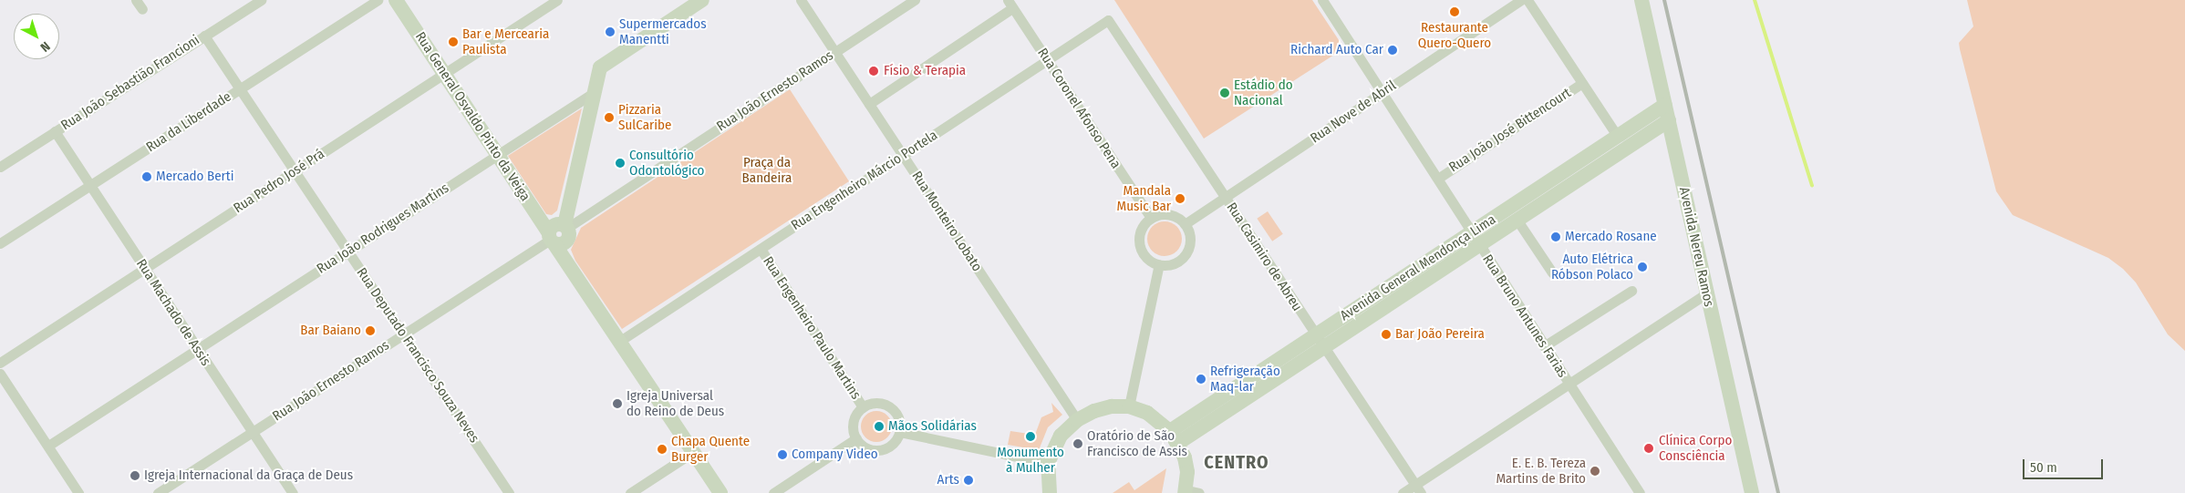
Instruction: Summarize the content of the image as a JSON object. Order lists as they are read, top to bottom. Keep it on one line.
{"streets":{"street":["Rua João Sebastião Francioni","Rua João Ernesto Ramos","Rua Coronel Afonso Pena","Rua Nove de Abril","Rua General Osvaldo Pinto da Veiga","Rua da Liberdade","Rua João José Bittencourt","Rua Engenheiro Márcio Portela","Rua Pedro José Prá","Rua Monteiro Lobato","Rua João Rodrigues Martins","Avenida Nereu Ramos","Rua Casimiro de Abreu","Avenida General Mendonça Lima","Rua Machado de Assis","Rua Bruno Antunes Farias","Rua Engenheiro Paulo Martins","Rua Deputado Francisco Souza Neves"]},"crossings":[["Rua João Sebastião Francioni","Rua Machado de Assis"],["Rua João Sebastião Francioni","Rua Deputado Francisco Souza Neves"],["Rua João Ernesto Ramos","Rua General Osvaldo Pinto da Veiga"],["Rua João Ernesto Ramos","Rua Monteiro Lobato"],["Rua João Ernesto Ramos","Rua Machado de Assis"],["Rua João Ernesto Ramos","Rua Deputado Francisco Souza Neves"],["Rua Coronel Afonso Pena","Rua Nove de Abril"],["Rua Coronel Afonso Pena","Rua Engenheiro Márcio Portela"],["Rua Nove de Abril","Rua Casimiro de Abreu"],["Rua Nove de Abril","Rua Bruno Antunes Farias"],["Rua General Osvaldo Pinto da Veiga","Rua Engenheiro Márcio Portela"],["Rua General Osvaldo Pinto da Veiga","Rua Pedro José Prá"],["Rua General Osvaldo Pinto da Veiga","Rua João Rodrigues Martins"],["Rua da Liberdade","Rua Machado de Assis"],["Rua da Liberdade","Rua Deputado Francisco Souza Neves"],["Rua João José Bittencourt","Rua Bruno Antunes Farias"],["Rua Engenheiro Márcio Portela","Rua Monteiro Lobato"],["Rua Engenheiro Márcio Portela","Rua Casimiro de Abreu"],["Rua Engenheiro Márcio Portela","Rua Engenheiro Paulo Martins"],["Rua Pedro José Prá","Rua Machado de Assis"],["Rua Pedro José Prá","Rua Deputado Francisco Souza Neves"],["Rua João Rodrigues Martins","Rua Machado de Assis"],["Rua João Rodrigues Martins","Rua Deputado Francisco Souza Neves"],["Avenida Nereu Ramos","Avenida General Mendonça Lima"],["Rua Casimiro de Abreu","Avenida General Mendonça Lima"],["Avenida General Mendonça Lima","Rua Bruno Antunes Farias"]],"districts":["CENTRO"],"parks":["Praça da Bandeira"],"places":["Restaurante Quero-Quero","Supermercados Manentti","Bar e Mercearia Paulista","Richard Auto Car","Físio & Terapia","Estádio do Nacional","Pizzaria SulCaribe","Consultório Odontológico","Mercado Berti","Mandala Music Bar","Mercado Rosane","Auto Elétrica Róbson Polaco","Bar Baiano","Bar João Pereira","Refrigeração Maq-lar","Igreja Universal do Reino de Deus","Mãos Solidárias","Monumento à Mulher","Oratório de São Francisco de Assis","Clínica Corpo Consciência","Chapa Quente Burger","Company Video","E. E. B. Tereza Martins de Brito","Igreja Internacional da Graça de Deus","Arts"],"scale_bar":"50 m","north":"bottom right"}
